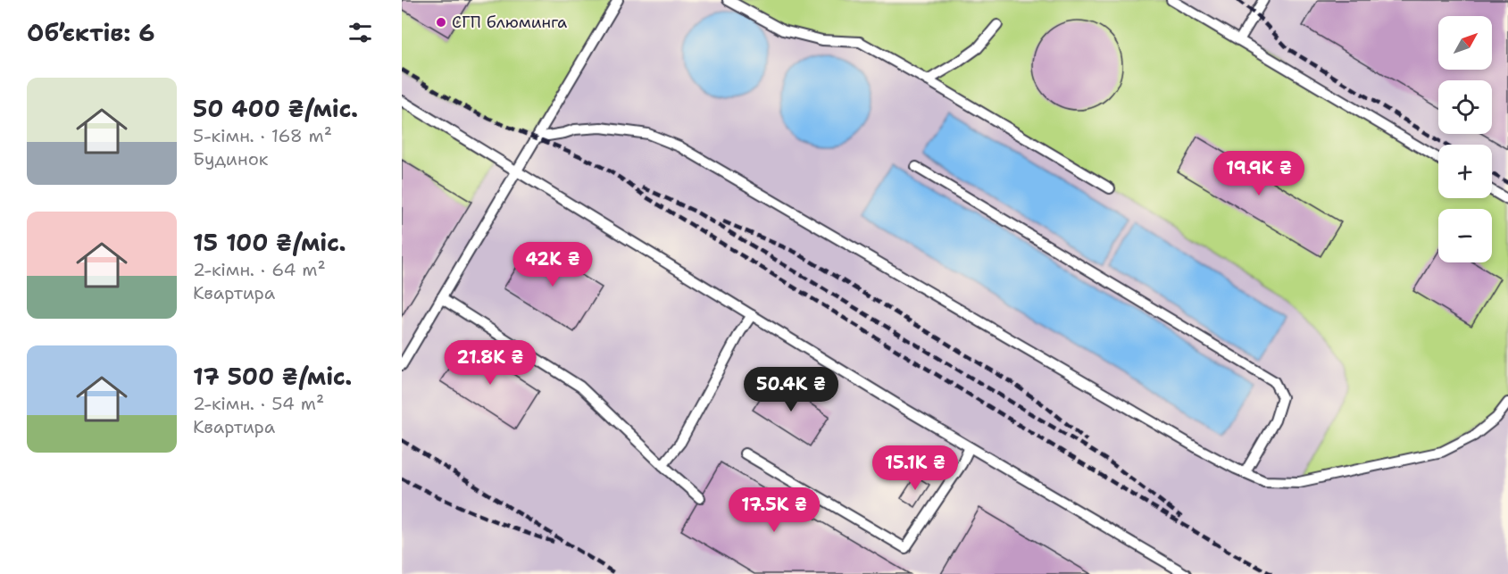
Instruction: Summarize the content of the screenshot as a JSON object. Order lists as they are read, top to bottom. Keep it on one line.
{"places":["СГП блюминга"],"north":"top right","page":{"heading":"Об’єктів: 6","map_buttons":["+","−"],"list":[{"name":"50 400 ₴/міс.","note":"5-кімн. · 168 m² · Будинок"},{"name":"15 100 ₴/міс.","note":"2-кімн. · 64 m² · Квартира"},{"name":"17 500 ₴/міс.","note":"2-кімн. · 54 m² · Квартира"}],"price":["19.9K ₴","42K ₴","21.8K ₴","50.4K ₴","15.1K ₴","17.5K ₴"]}}
